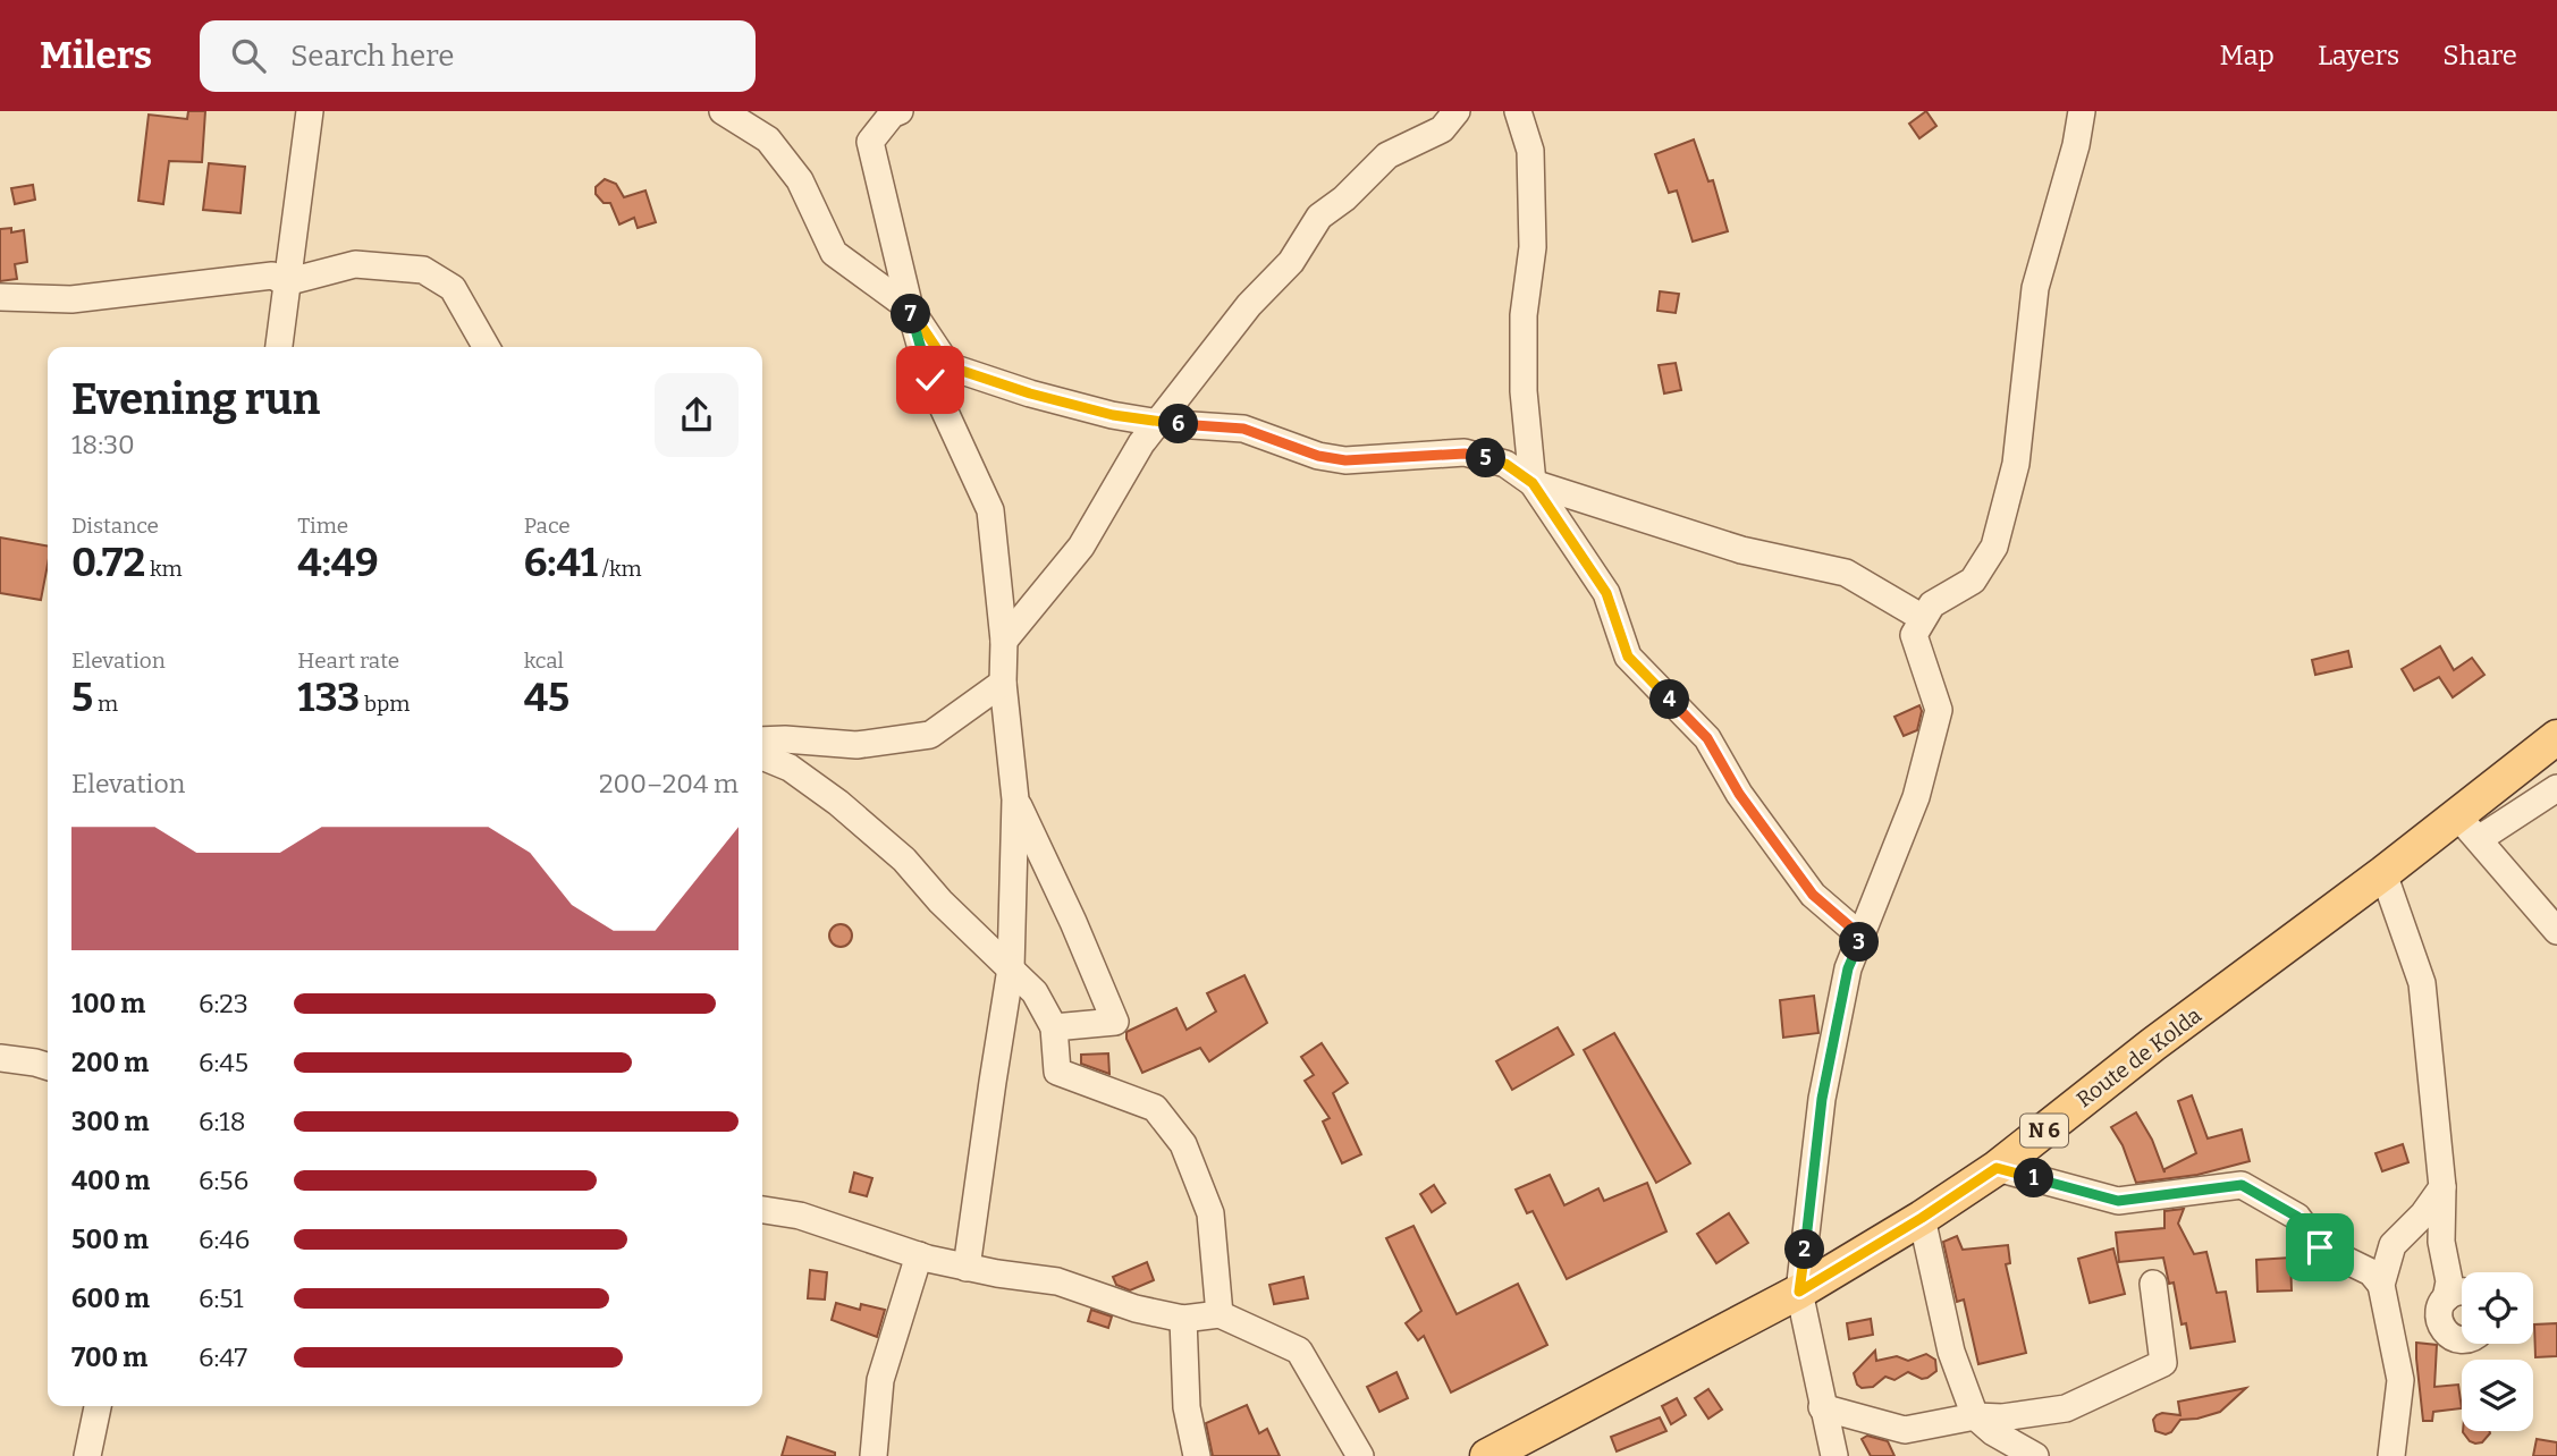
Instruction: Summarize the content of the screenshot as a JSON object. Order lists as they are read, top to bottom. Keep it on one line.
{"streets":{"main road":["Route de Kolda","N 6"]},"page":{"header":"Milers","search":"Search here","nav":["Map","Layers","Share"],"pins":["7","6","5","4","3","1","2"],"heading":["Evening run","18:30"],"stats":[["Distance","0.72 km"],["Time","4:49"],["Pace","6:41 /km"],["Elevation","5 m"],["Heart rate","133 bpm"],["kcal","45"]],"chart":["Elevation","200–204 m"],"list":[{"name":"100 m","note":"6:23"},{"name":"200 m","note":"6:45"},{"name":"300 m","note":"6:18"},{"name":"400 m","note":"6:56"},{"name":"500 m","note":"6:46"},{"name":"600 m","note":"6:51"},{"name":"700 m","note":"6:47"}]}}
